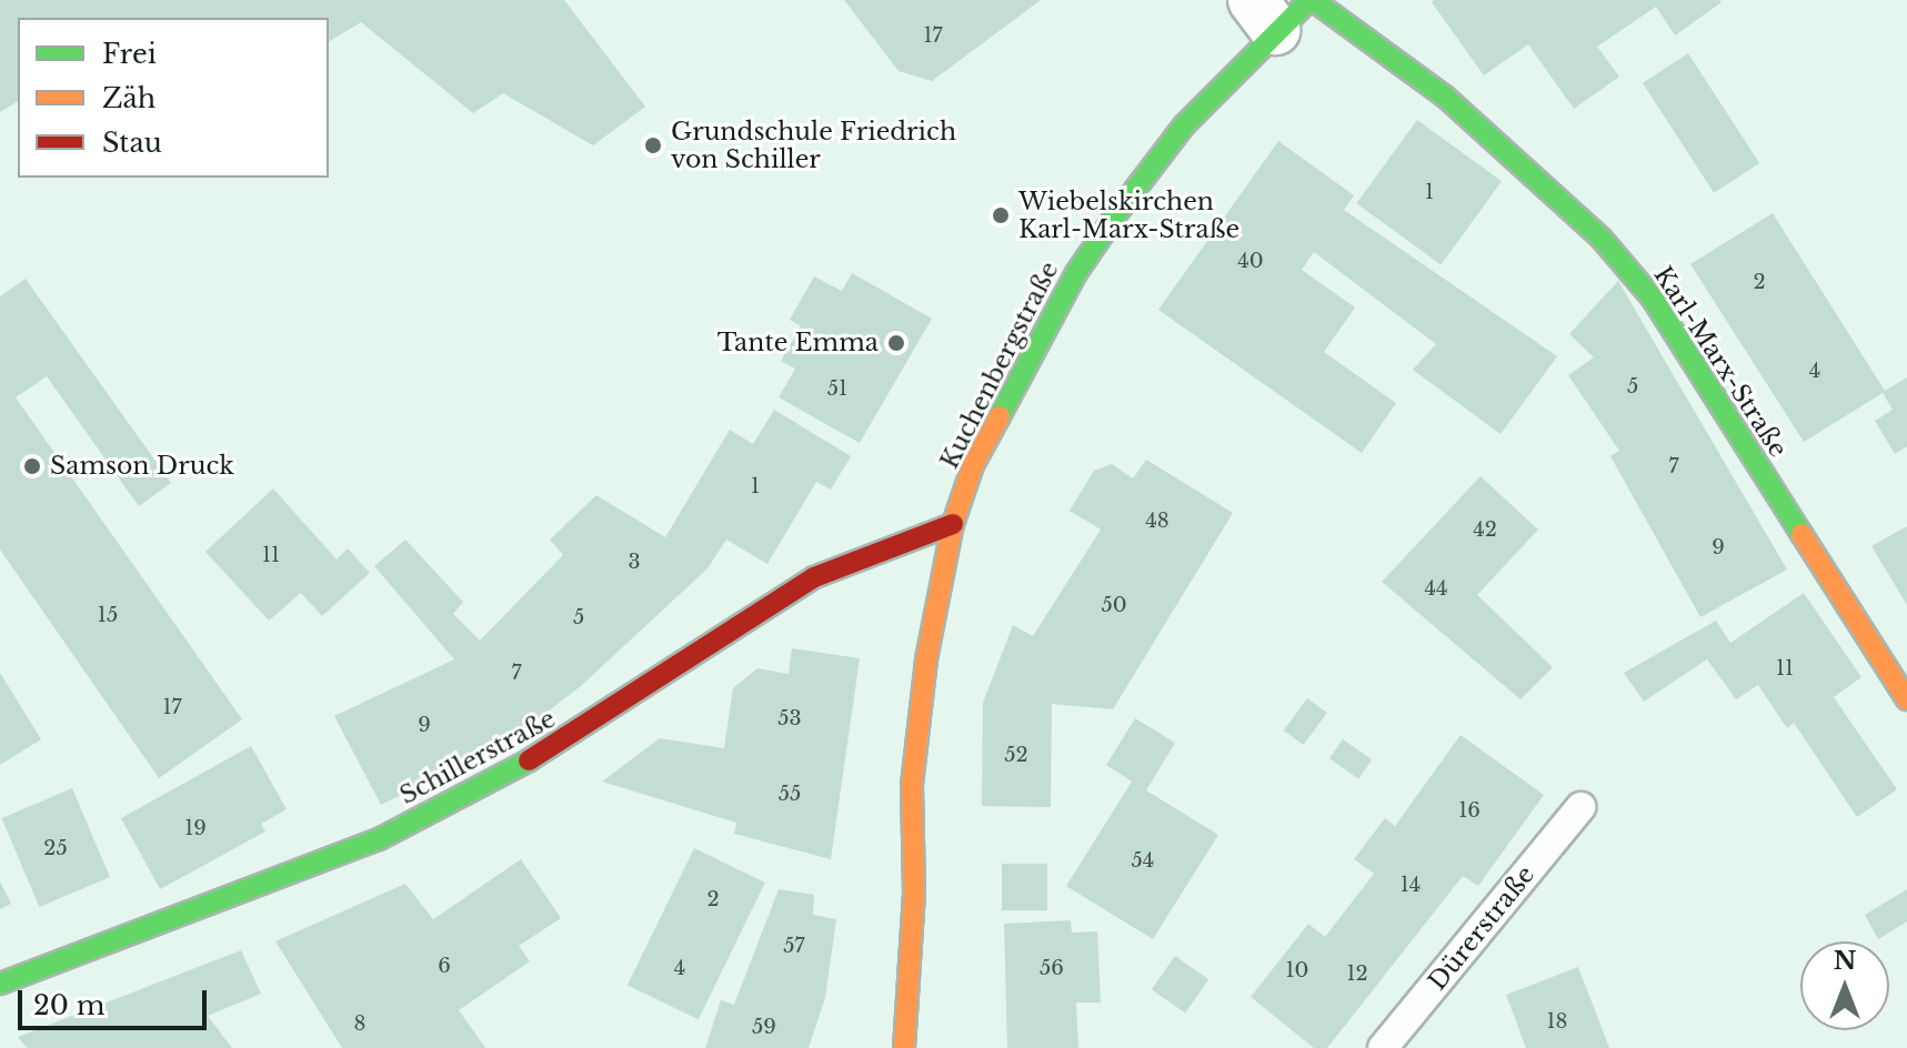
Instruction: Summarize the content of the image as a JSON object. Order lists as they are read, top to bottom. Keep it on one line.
{"streets":{"street":["Karl-Marx-Straße","Kuchenbergstraße","Schillerstraße"],"lane":["Dürerstraße"]},"crossings":[["Karl-Marx-Straße","Kuchenbergstraße"],["Kuchenbergstraße","Schillerstraße"]],"places":["Grundschule Friedrich von Schiller","Wiebelskirchen Karl-Marx-Straße","Tante Emma","Samson Druck"],"house_numbers":["17","1","40","2","4","5","51","7","1","48","42","9","11","3","44","50","15","5","11","7","17","53","9","52","55","16","19","25","54","14","2","57","6","4","56","10","12","18","8","59"],"legend":["Frei","Zäh","Stau"],"scale_bar":"20 m","north":"top"}
